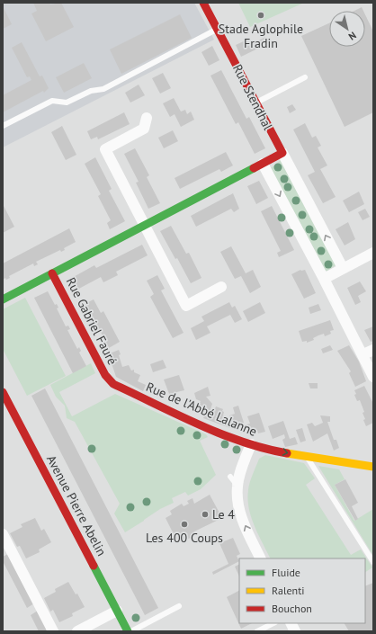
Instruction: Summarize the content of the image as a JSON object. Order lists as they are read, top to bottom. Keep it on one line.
{"streets":{"street":["Rue Stendhal","Rue Gabriel Fauré","Rue de l'Abbé Lalanne","Avenue Pierre Abelin"]},"crossings":[["Rue Gabriel Fauré","Rue de l'Abbé Lalanne"]],"places":["Stade Aglophile Fradin","Le 4","Les 400 Coups"],"legend":["Fluide","Ralenti","Bouchon"],"north":"bottom right"}
